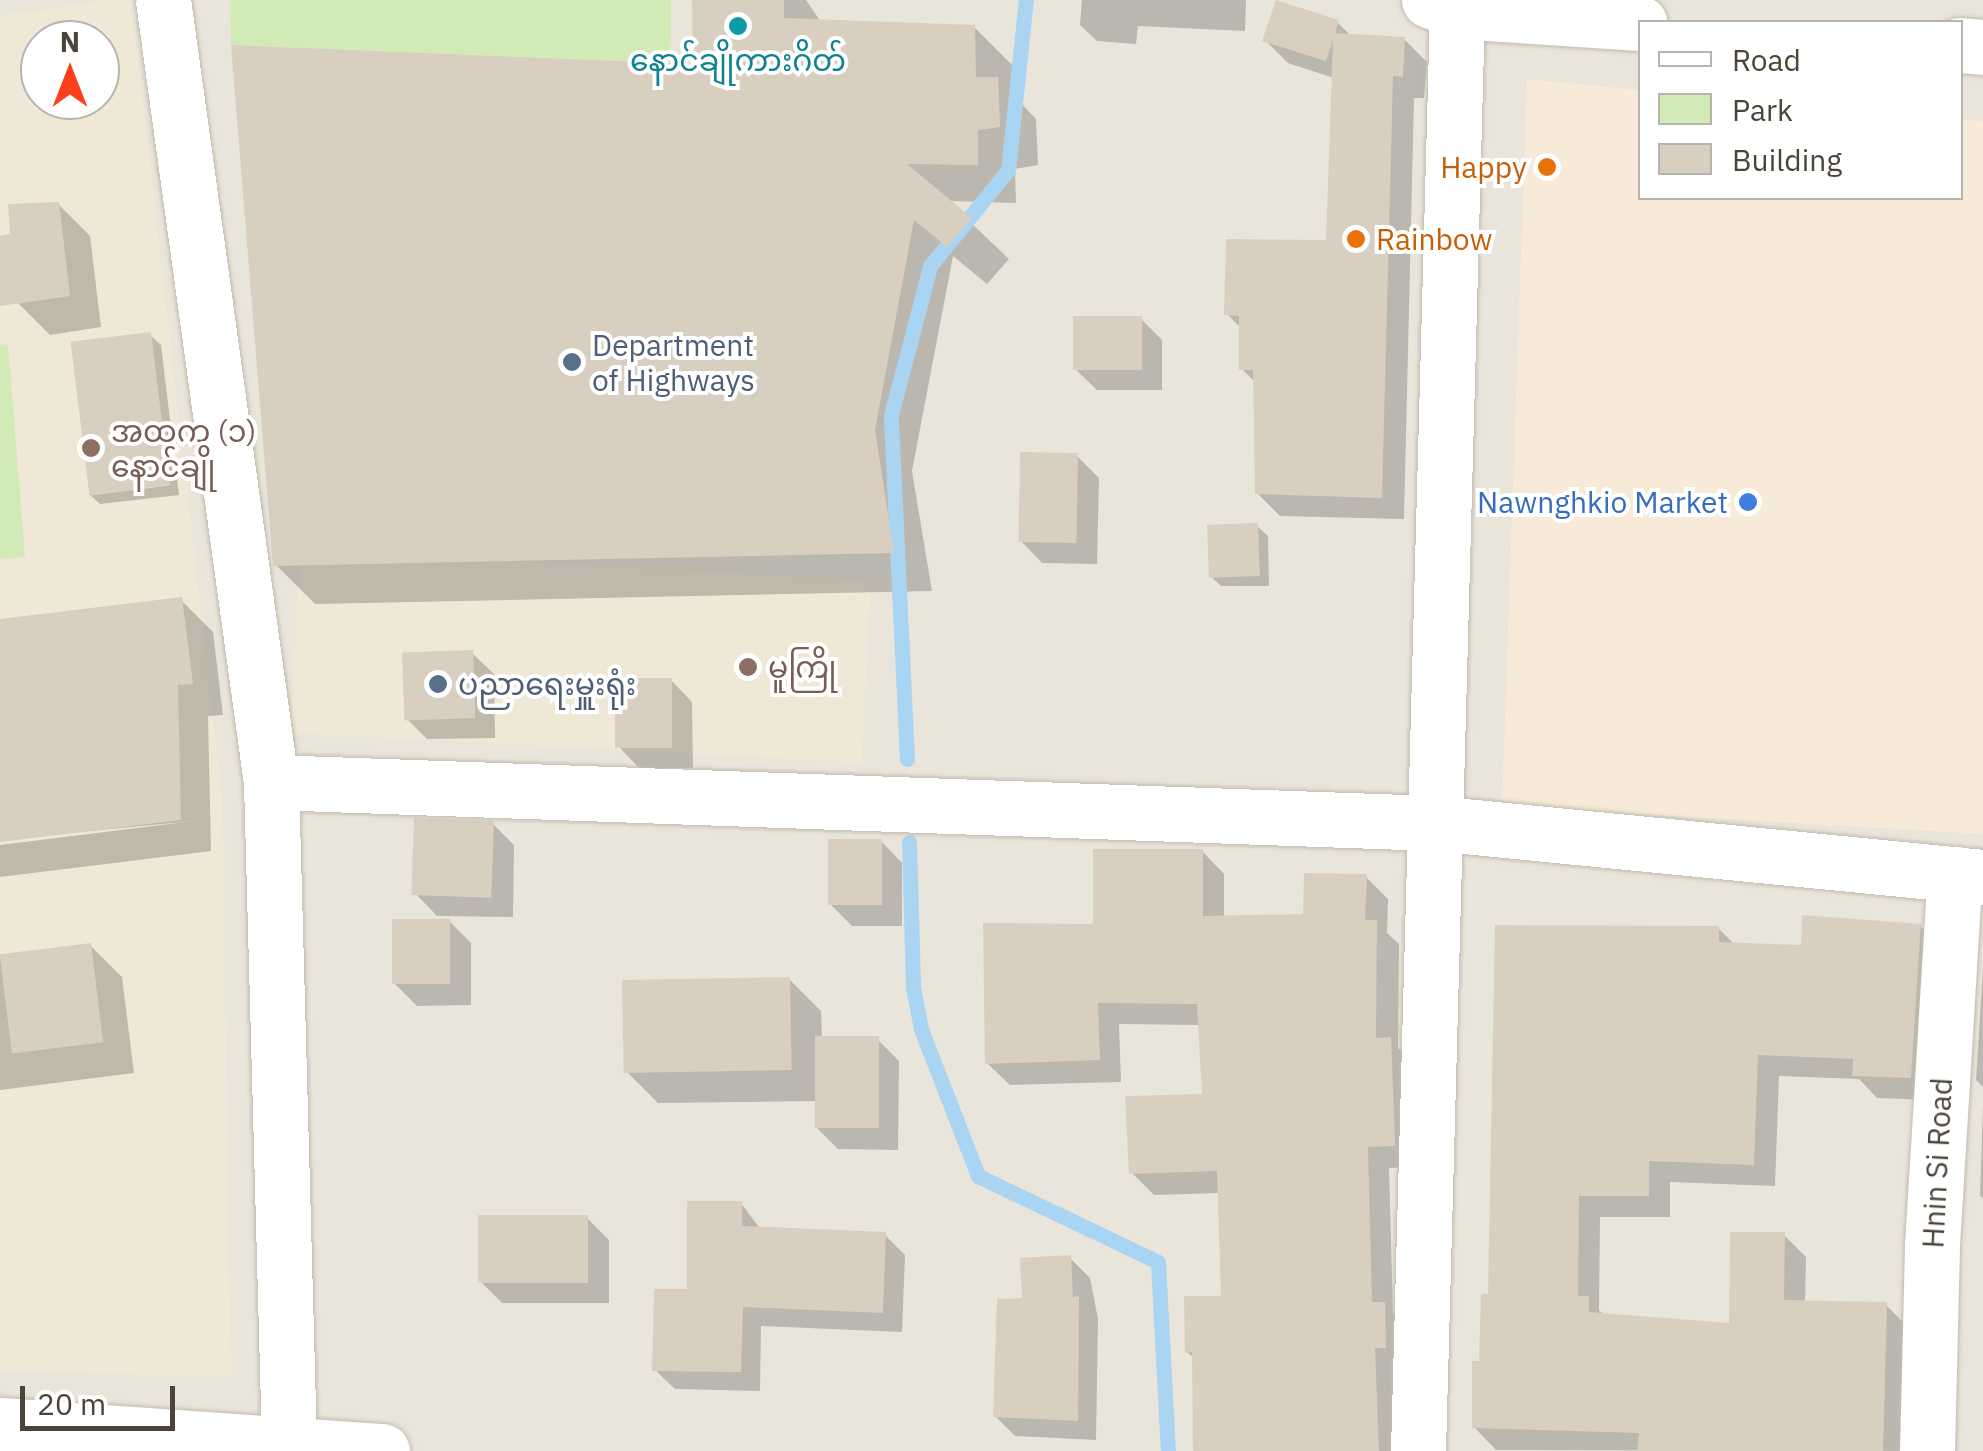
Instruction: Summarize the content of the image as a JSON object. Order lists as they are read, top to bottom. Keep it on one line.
{"streets":{"street":["Hnin Si Road"]},"places":["နောင်ချိုကားဂိတ်","Happy","Rainbow","Department of Highways","အထက (၁) နောင်ချို","Nawnghkio Market","မူကြို","ပညာရေးမှူးရုံး"],"legend":["Road","Park","Building"],"scale_bar":"20 m","north":"top"}
